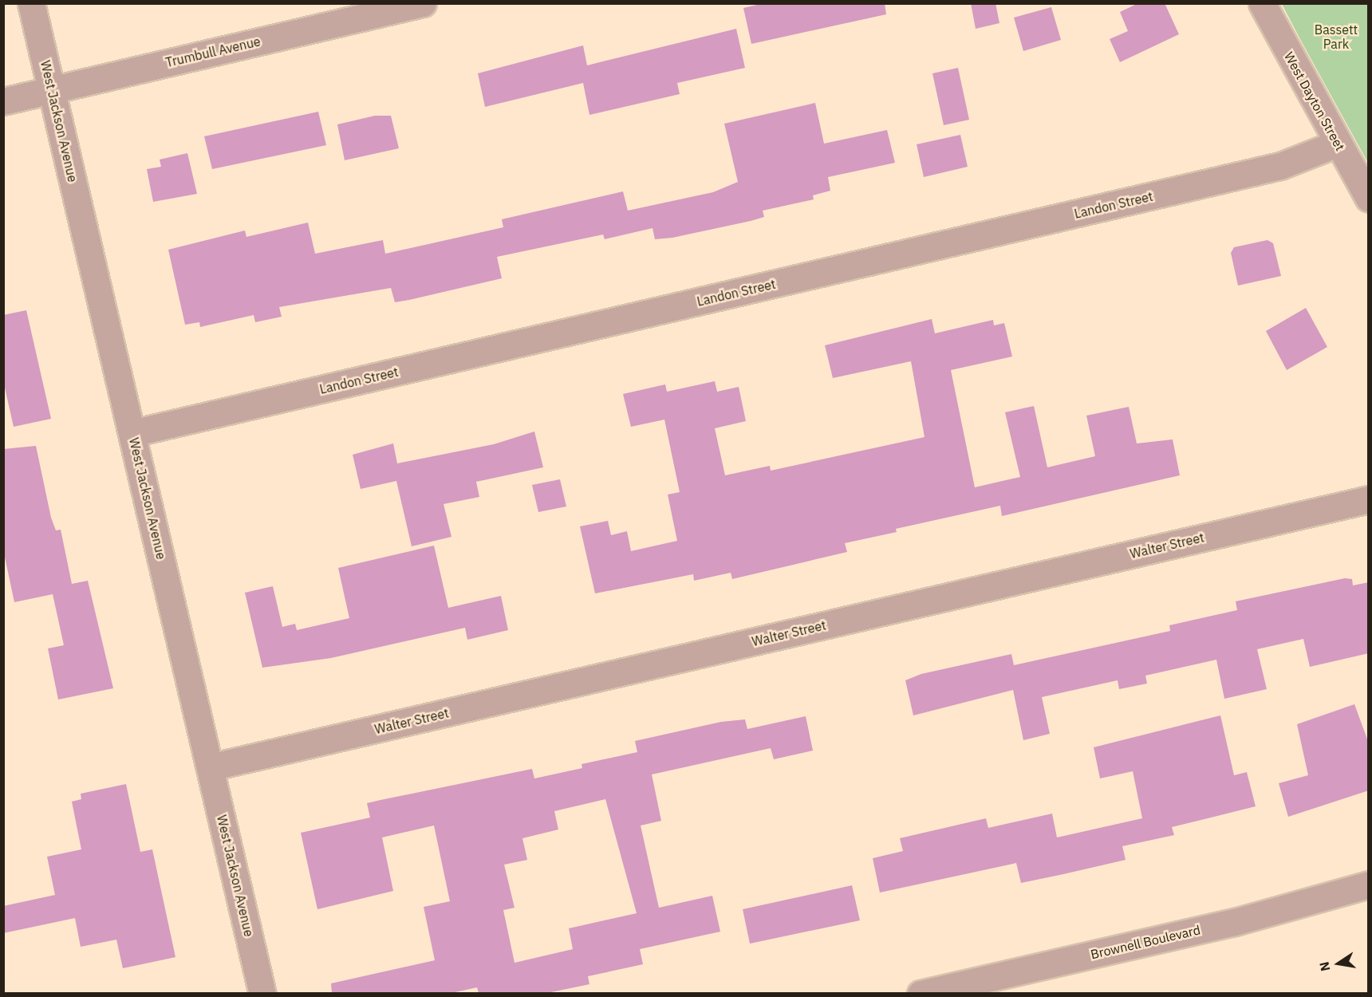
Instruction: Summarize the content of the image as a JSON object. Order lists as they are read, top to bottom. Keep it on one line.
{"streets":{"street":["Trumbull Avenue","West Dayton Street","West Jackson Avenue","Landon Street","Walter Street","Brownell Boulevard"]},"crossings":[["Trumbull Avenue","West Jackson Avenue"],["West Dayton Street","Landon Street"],["West Jackson Avenue","Landon Street"],["West Jackson Avenue","Walter Street"]],"parks":["Bassett Park"],"north":"left"}
